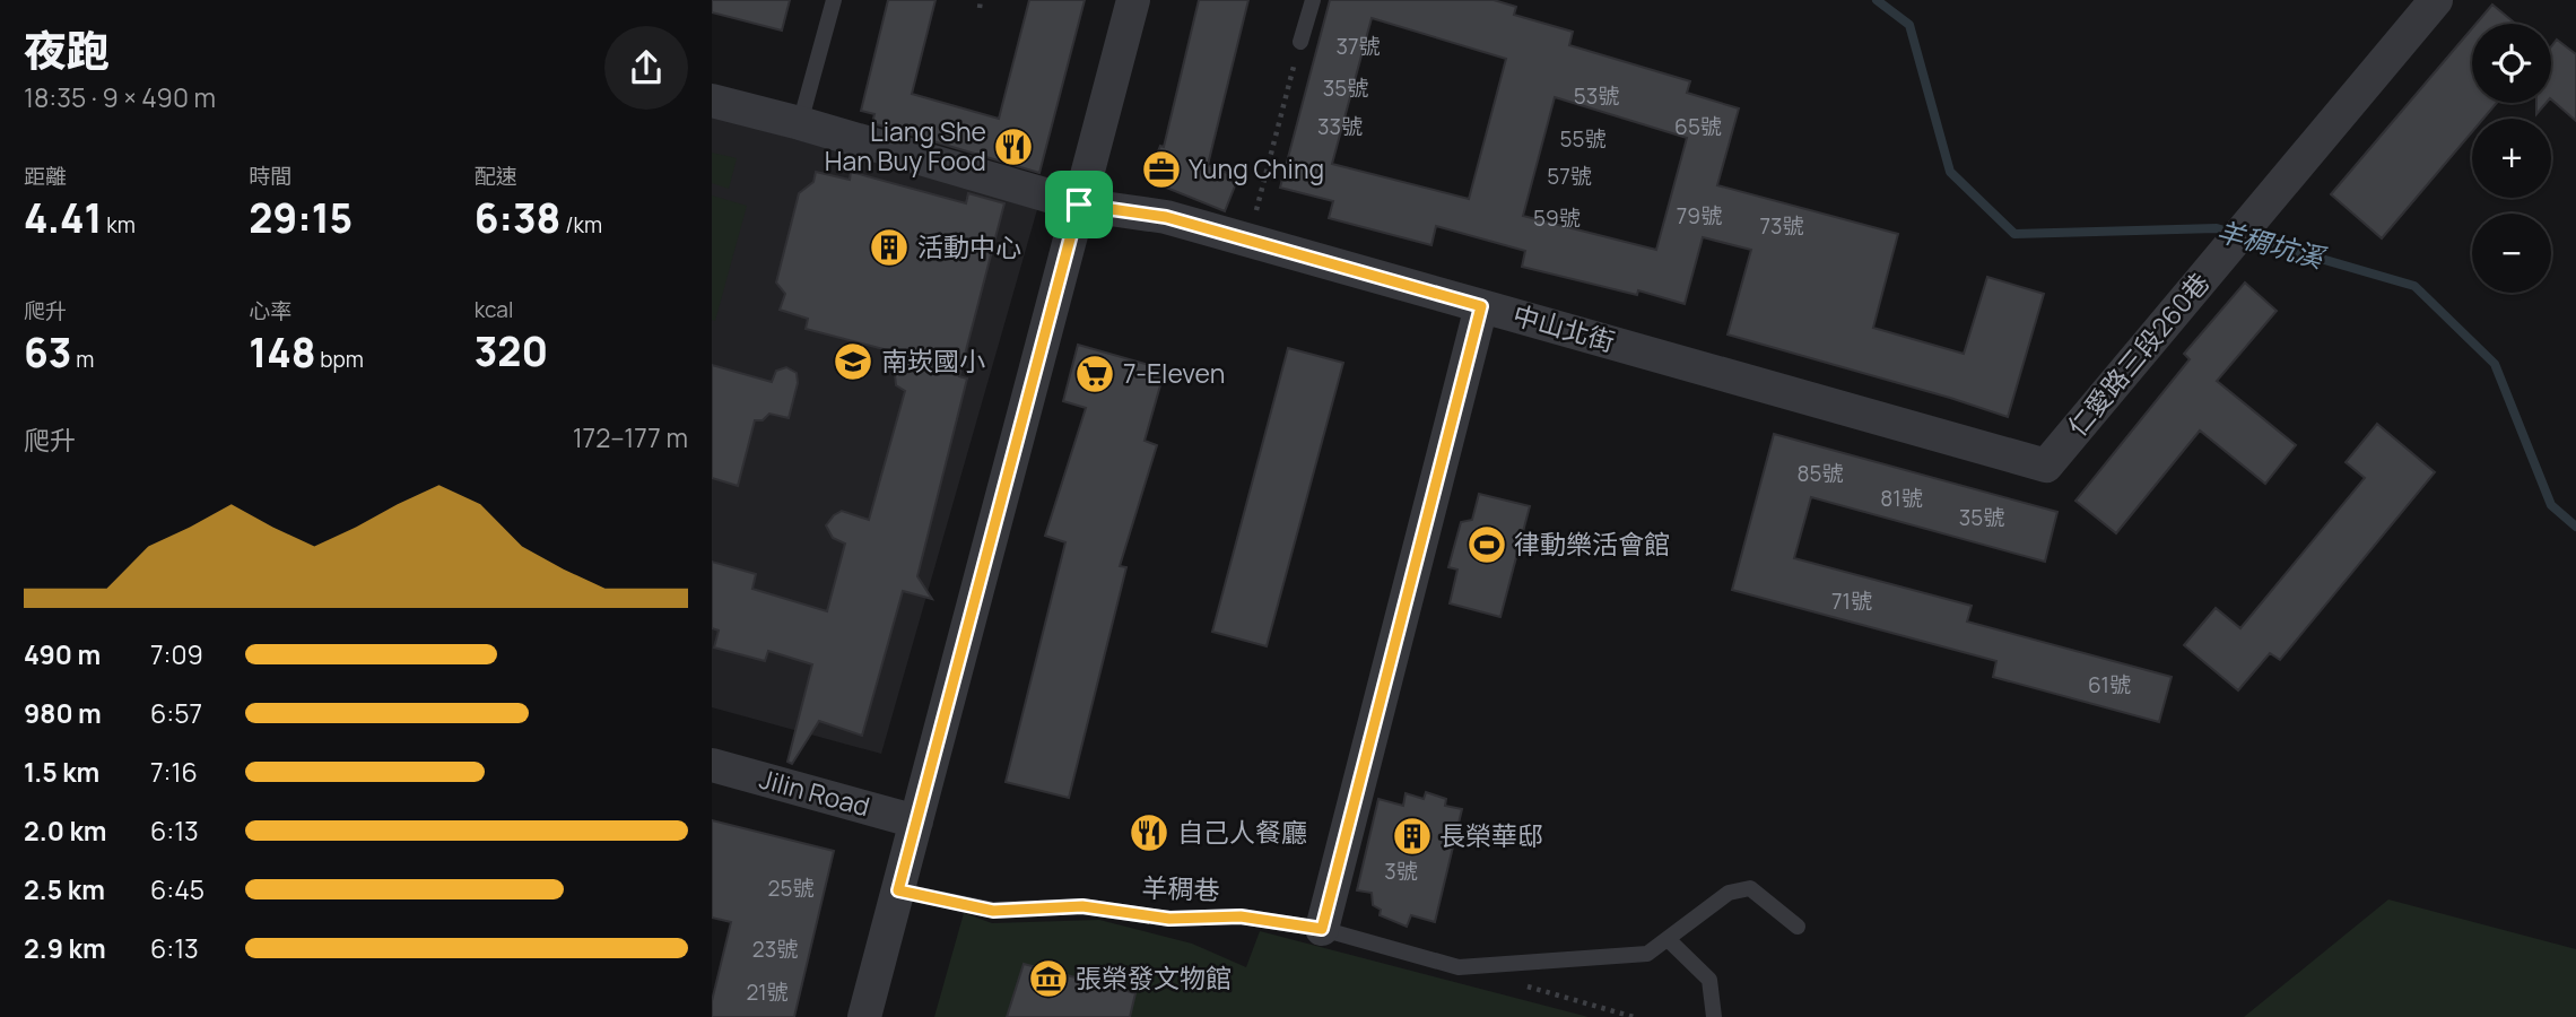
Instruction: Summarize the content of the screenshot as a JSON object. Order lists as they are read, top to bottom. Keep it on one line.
{"streets":{"street":["中山北街","仁愛路三段260巷","Jilin Road"],"lane":["羊稠巷"]},"crossings":[["中山北街","仁愛路三段260巷"]],"water":["羊稠坑溪"],"places":{"restaurant":["Liang She Han Buy Food","自己人餐廳"],"office":["Yung Ching"],"building":["活動中心","長榮華邸"],"school or university":["南崁國小"],"supermarket":["7-Eleven"],"sports":["律動樂活會館"],"museum":["張榮發文物館"]},"house_numbers":["37號","35號","53號","33號","65號","55號","57號","79號","59號","73號","85號","81號","35號","71號","61號","3號","25號","23號","21號"],"page":{"heading":["夜跑","18:35 · 9 × 490 m"],"map_buttons":["+","−"],"stats":[["距離","4.41 km"],["時間","29:15"],["配速","6:38 /km"],["爬升","63 m"],["心率","148 bpm"],["kcal","320"]],"chart":["爬升","172–177 m"],"list":[{"name":"490 m","note":"7:09"},{"name":"980 m","note":"6:57"},{"name":"1.5 km","note":"7:16"},{"name":"2.0 km","note":"6:13"},{"name":"2.5 km","note":"6:45"},{"name":"2.9 km","note":"6:13"}]}}
